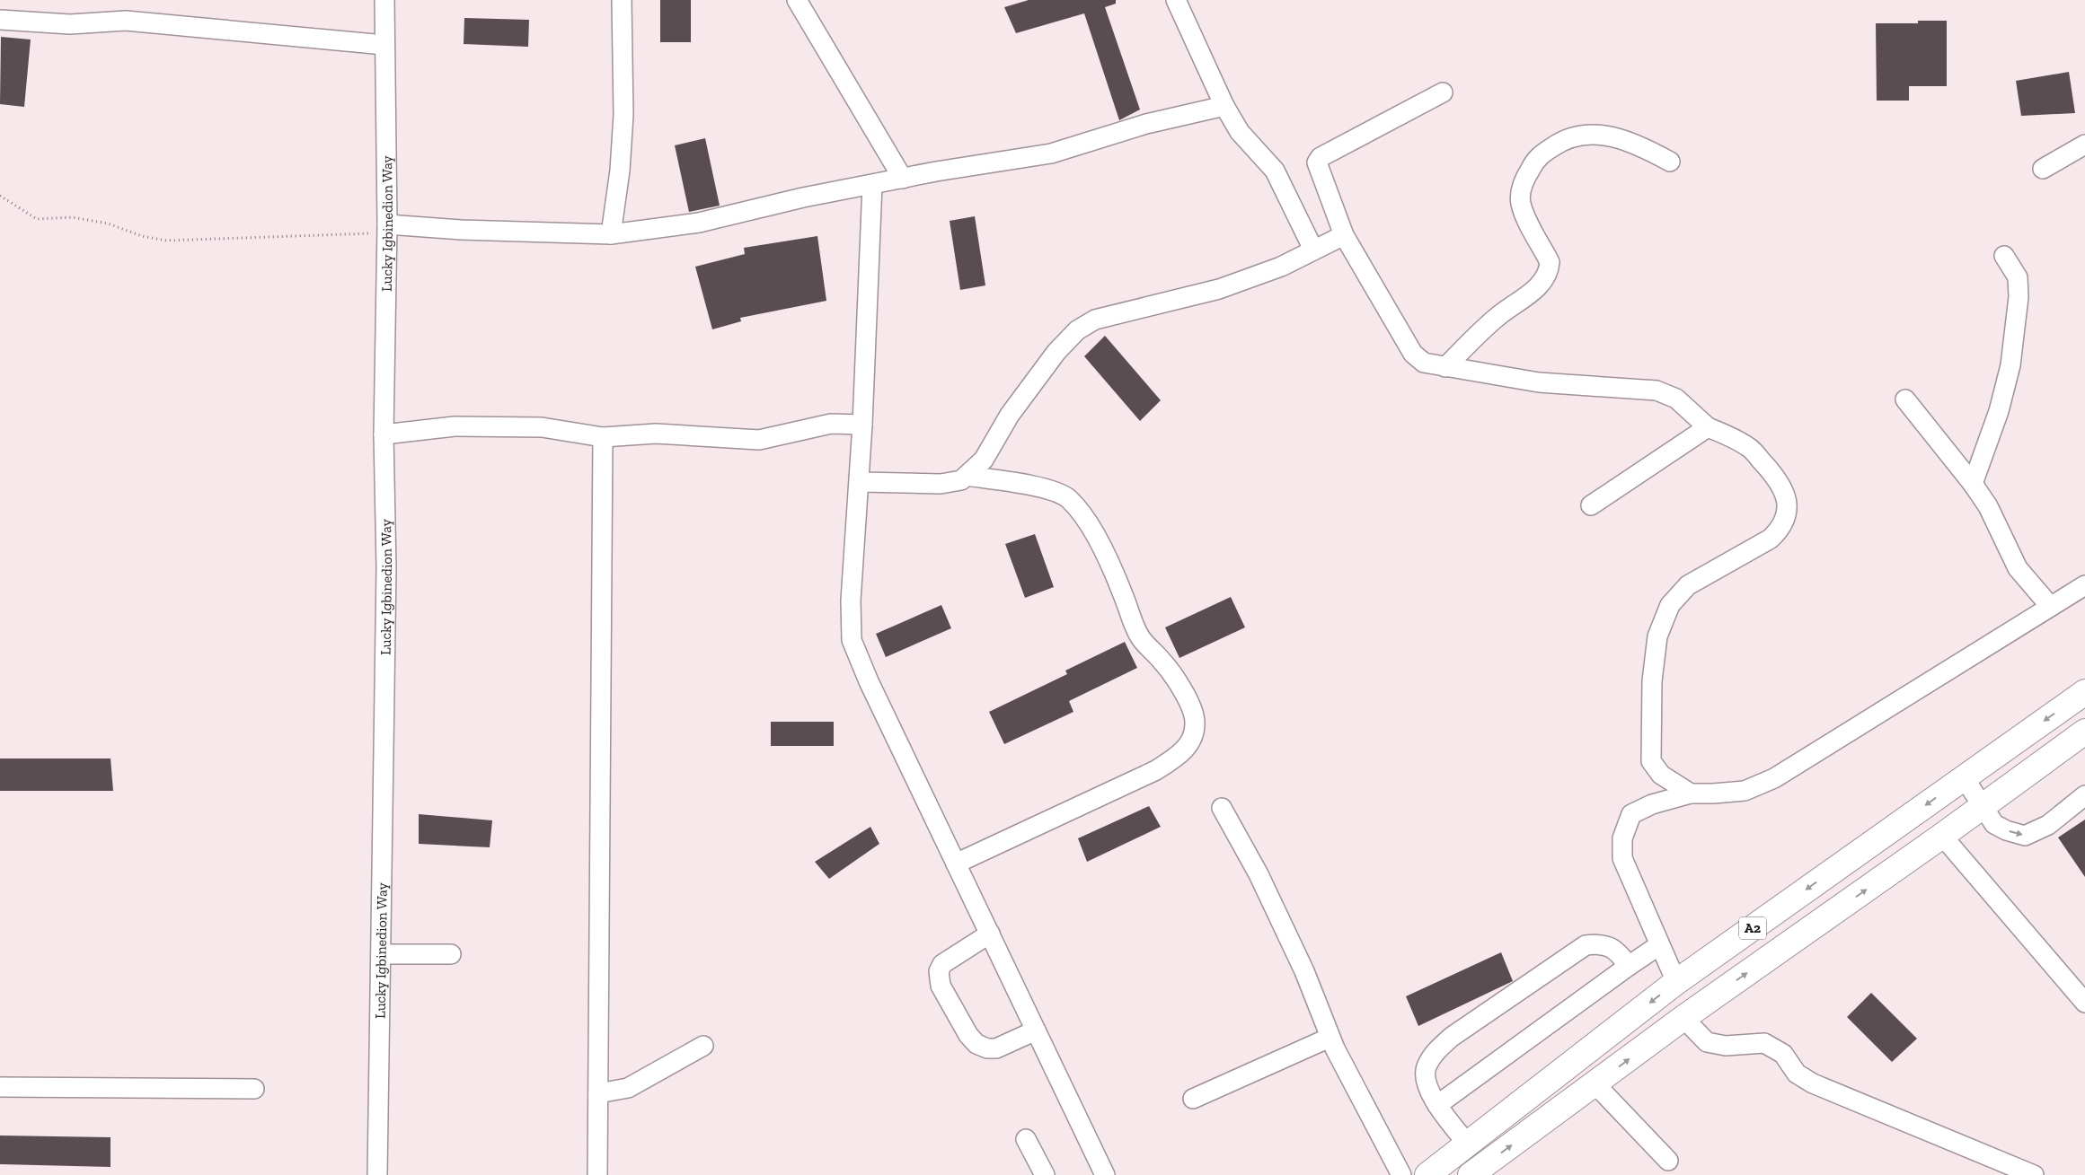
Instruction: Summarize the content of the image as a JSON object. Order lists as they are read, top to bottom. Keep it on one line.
{"streets":{"highway":["A2"],"street":["Lucky Igbinedion Way"]}}
